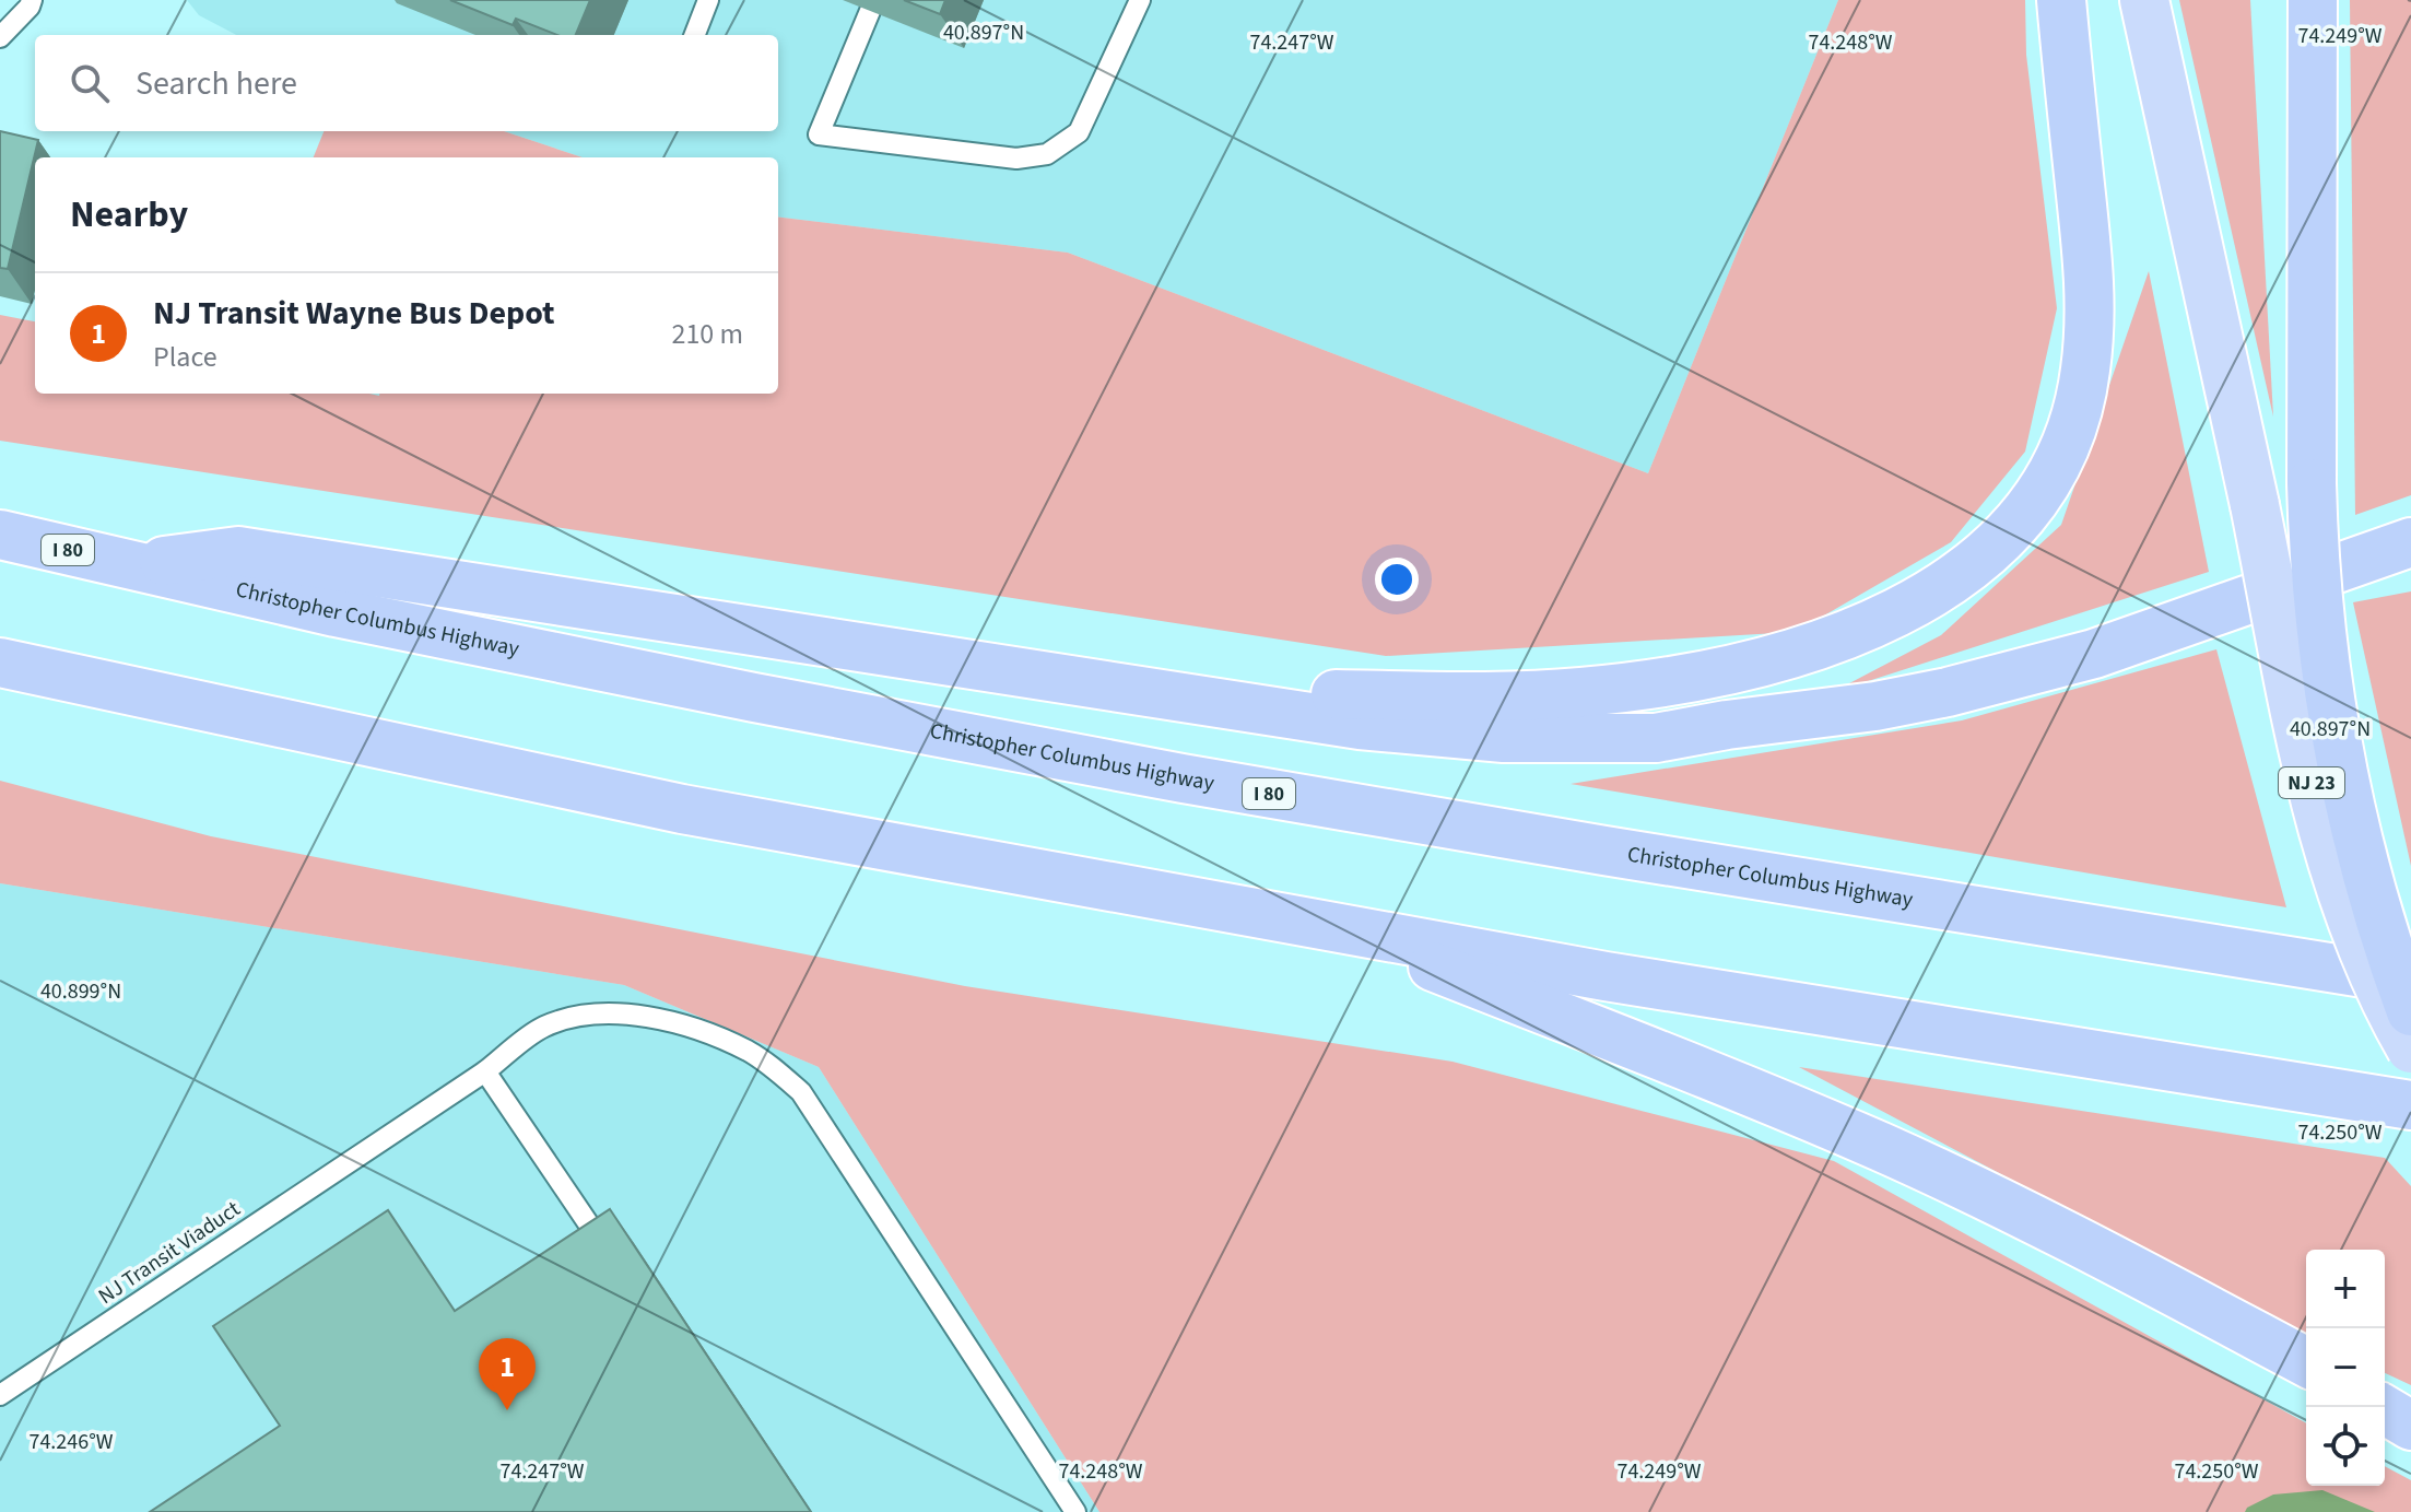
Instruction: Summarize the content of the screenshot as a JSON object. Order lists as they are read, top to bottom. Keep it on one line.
{"streets":{"highway":["I 80","Christopher Columbus Highway","NJ 23"],"lane":["NJ Transit Viaduct"]},"page":{"search":"Search here","heading":"Nearby","list":[{"mark":"1","name":"NJ Transit Wayne Bus Depot","note":"Place","value":"210 m"}],"map_buttons":["+","−"],"pins":"1"},"coordinates":["40.897°N","74.249°W","74.247°W","74.248°W","40.899°N","74.250°W","74.246°W"]}
